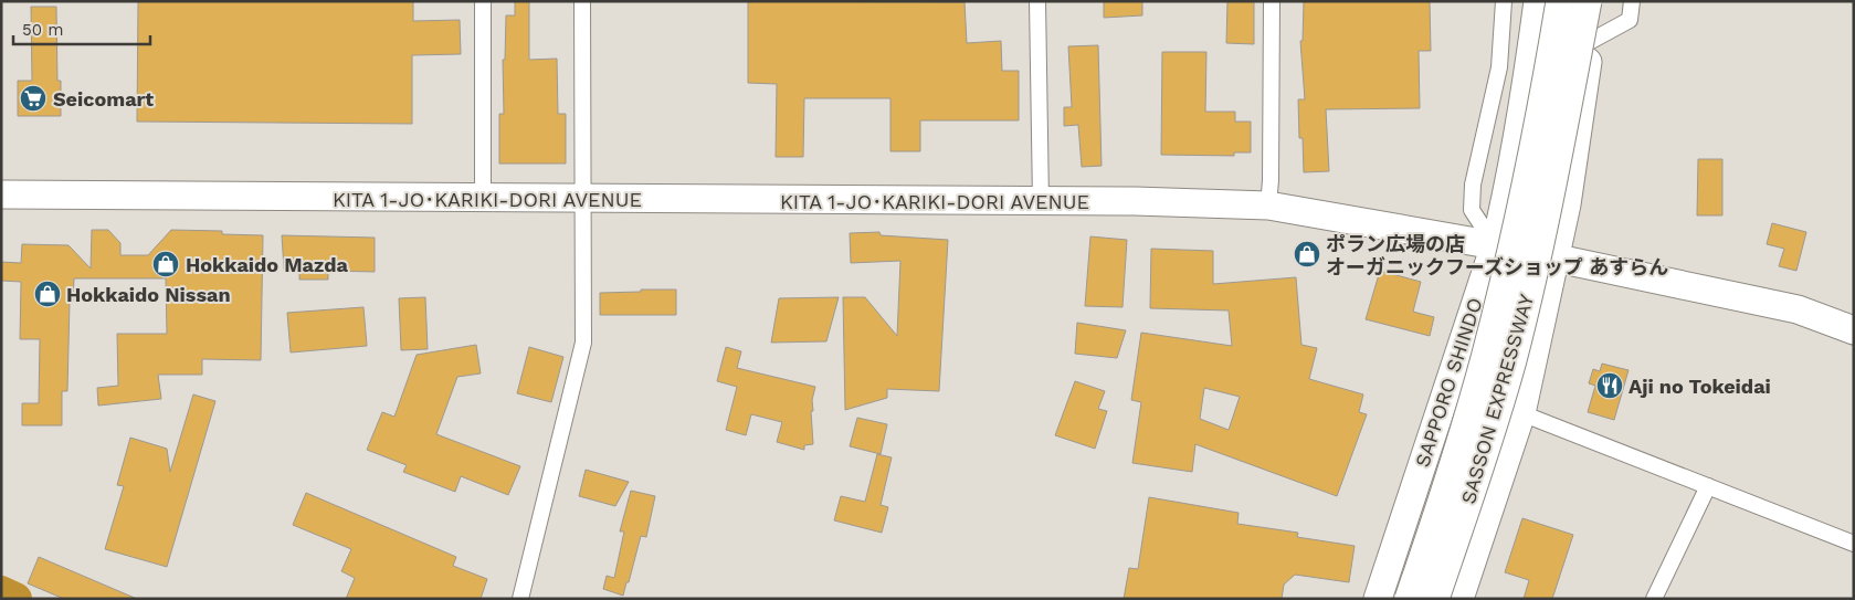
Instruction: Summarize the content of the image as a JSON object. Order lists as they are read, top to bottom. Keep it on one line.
{"streets":{"highway":["KITA 1-JO･KARIKI-DORI AVENUE","SAPPORO SHINDO","SASSON EXPRESSWAY"]},"crossings":[["KITA 1-JO･KARIKI-DORI AVENUE","SAPPORO SHINDO"]],"places":{"supermarket":["Seicomart"],"shop":["ポラン広場の店 オーガニックフーズショップ あすらん","Hokkaido Mazda","Hokkaido Nissan"],"restaurant":["Aji no Tokeidai"]},"scale_bar":"50 m"}
